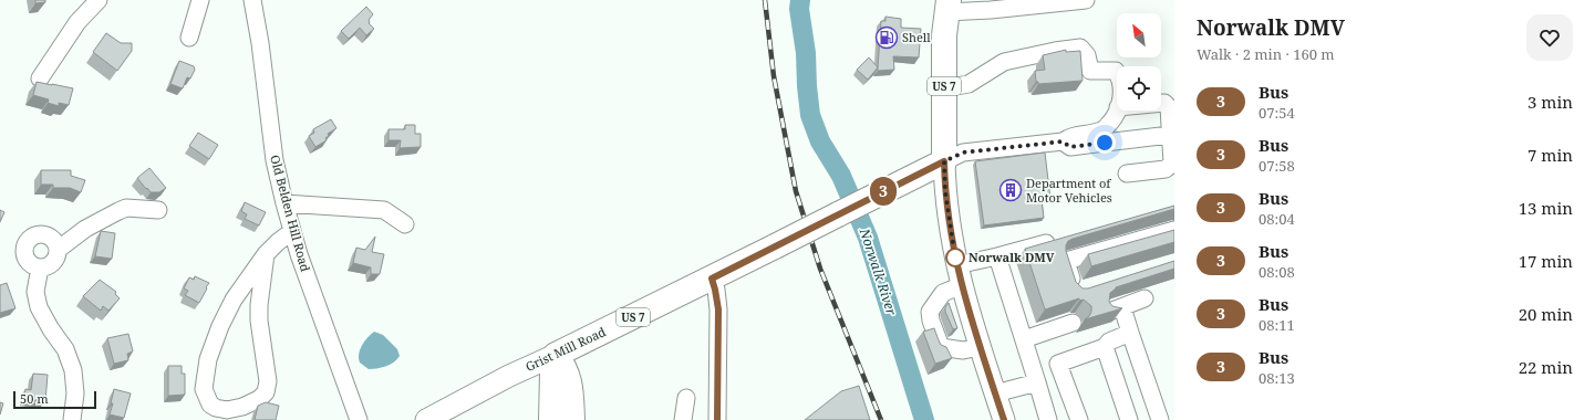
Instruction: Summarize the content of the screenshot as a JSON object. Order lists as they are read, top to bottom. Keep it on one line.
{"streets":{"highway":["US 7","Grist Mill Road"],"street":["Old Belden Hill Road"]},"crossings":[["US 7","Grist Mill Road"]],"water":["Norwalk River"],"places":{"fuel station":["Shell"],"building":["Department of Motor Vehicles"],"other":["Norwalk DMV"]},"lines":["bus line 3"],"scale_bar":"50 m","north":"top left","page":{"on_map":"3","heading":["Norwalk DMV","Walk · 2 min · 160 m"],"list":[{"mark":"3","name":"Bus","note":"07:54","value":"3 min"},{"mark":"3","name":"Bus","note":"07:58","value":"7 min"},{"mark":"3","name":"Bus","note":"08:04","value":"13 min"},{"mark":"3","name":"Bus","note":"08:08","value":"17 min"},{"mark":"3","name":"Bus","note":"08:11","value":"20 min"},{"mark":"3","name":"Bus","note":"08:13","value":"22 min"}],"scale":"50 m"}}
